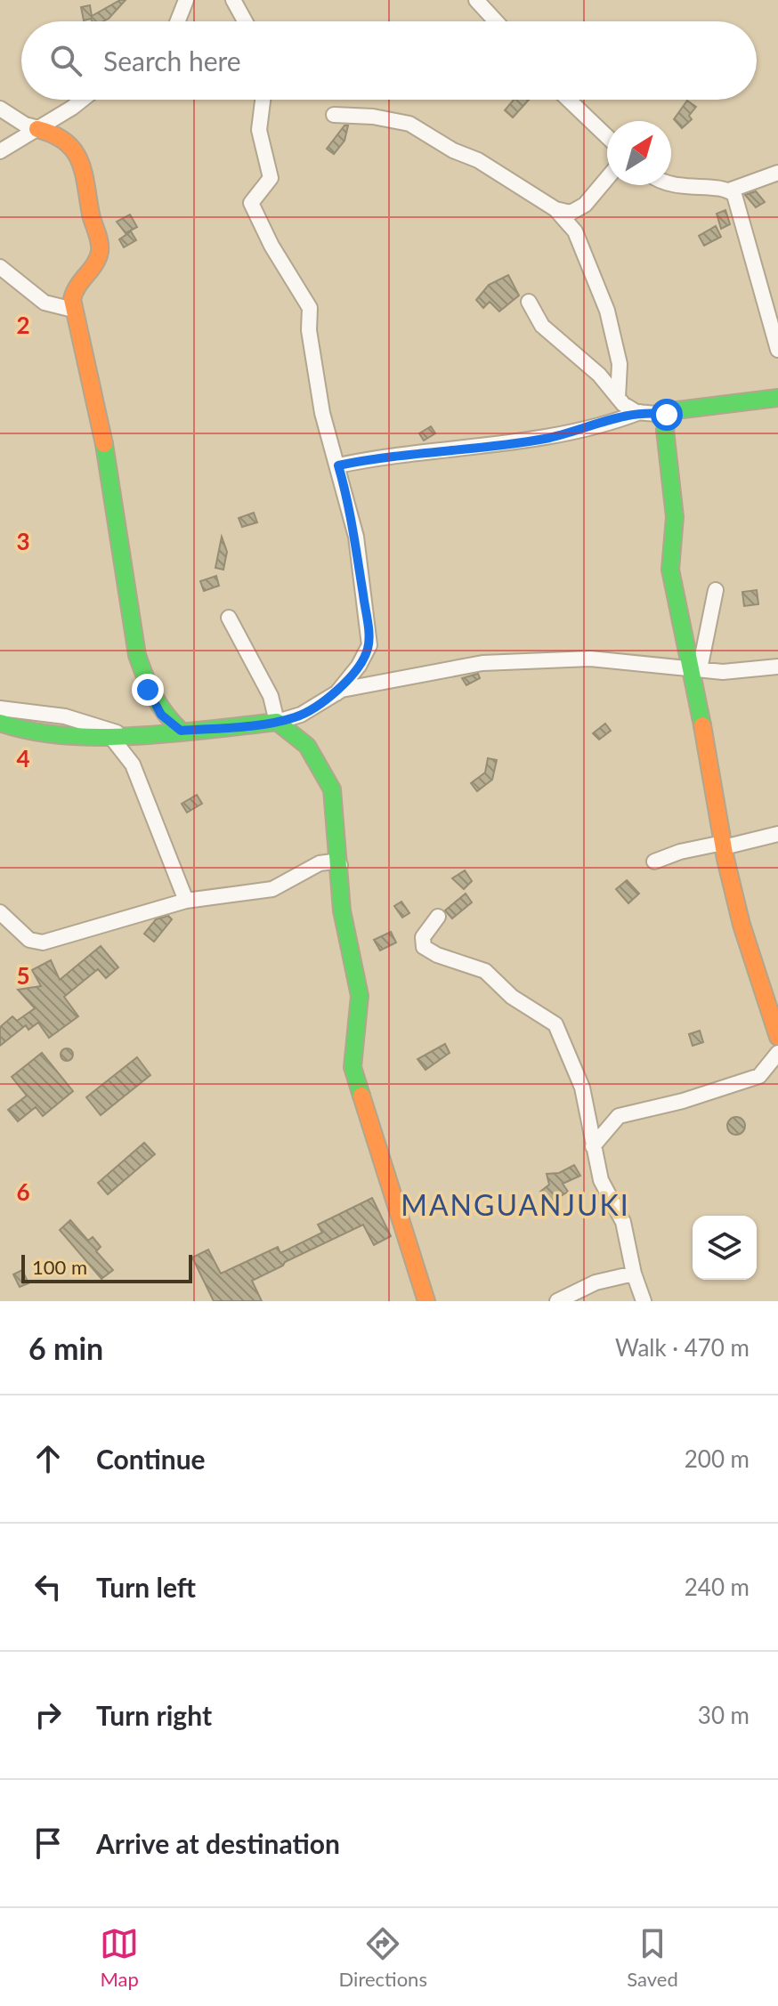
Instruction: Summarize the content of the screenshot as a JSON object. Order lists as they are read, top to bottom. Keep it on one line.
{"districts":["MANGUANJUKI"],"scale_bar":"100 m","north":"top right","page":{"search":"Search here","scale":"100 m","heading":["6 min","Walk · 470 m"],"list":[["Continue","200 m"],["Turn left","240 m"],["Turn right","30 m"],"Arrive at destination"],"nav":["Map","Directions","Saved"]},"grid":{"rows":["2","3","4","5","6"]}}
